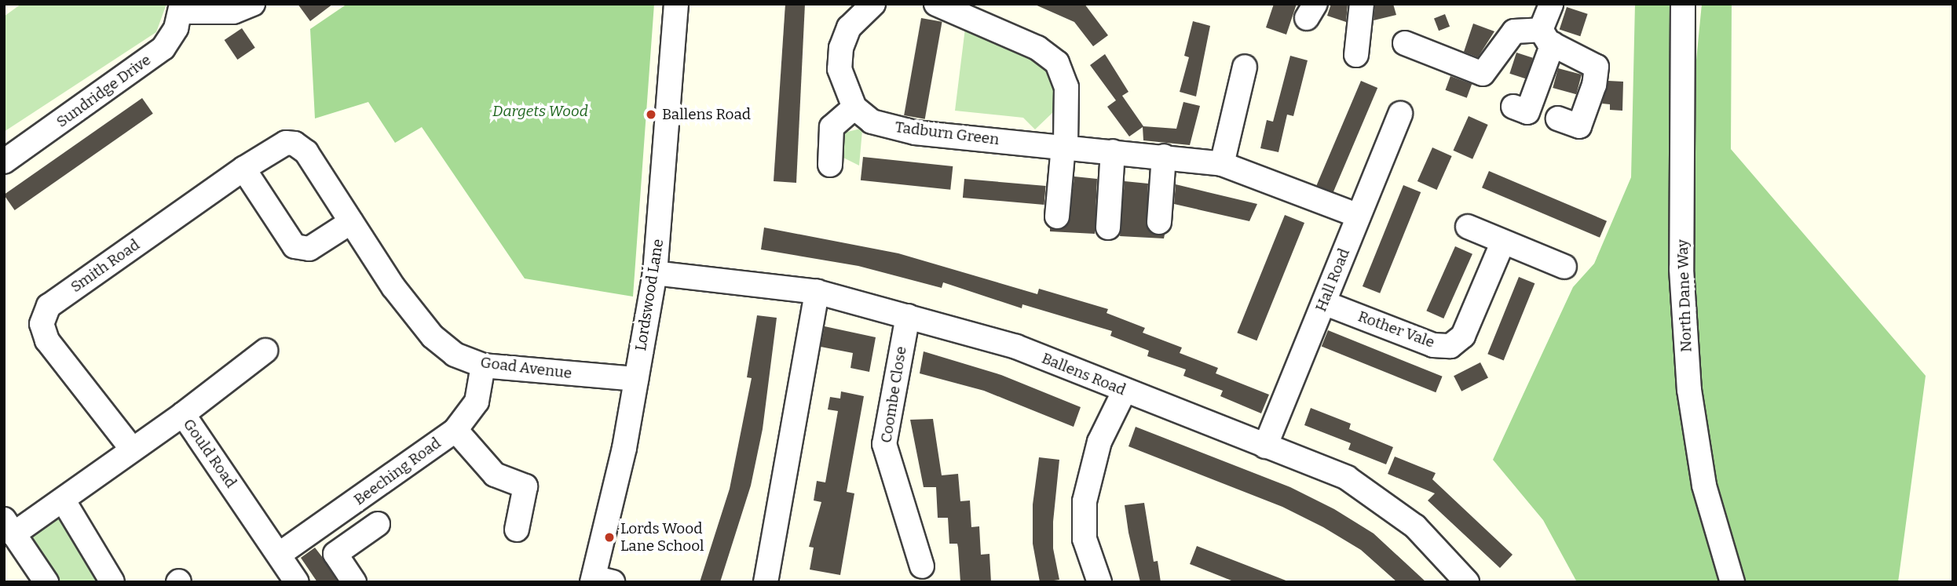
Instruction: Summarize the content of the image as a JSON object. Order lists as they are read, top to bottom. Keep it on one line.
{"streets":{"street":["Sundridge Drive","Tadburn Green","Smith Road","Hall Road","Lordswood Lane","North Dane Way","Rother Vale","Goad Avenue","Ballens Road","Coombe Close","Gould Road","Beeching Road"]},"crossings":[["Tadburn Green","Hall Road"],["Smith Road","Goad Avenue"],["Smith Road","Gould Road"],["Hall Road","Rother Vale"],["Hall Road","Ballens Road"],["Lordswood Lane","Goad Avenue"],["Lordswood Lane","Ballens Road"],["Goad Avenue","Beeching Road"],["Ballens Road","Coombe Close"],["Gould Road","Beeching Road"]],"parks":["Dargets Wood"],"places":["Ballens Road","Lords Wood Lane School"]}
